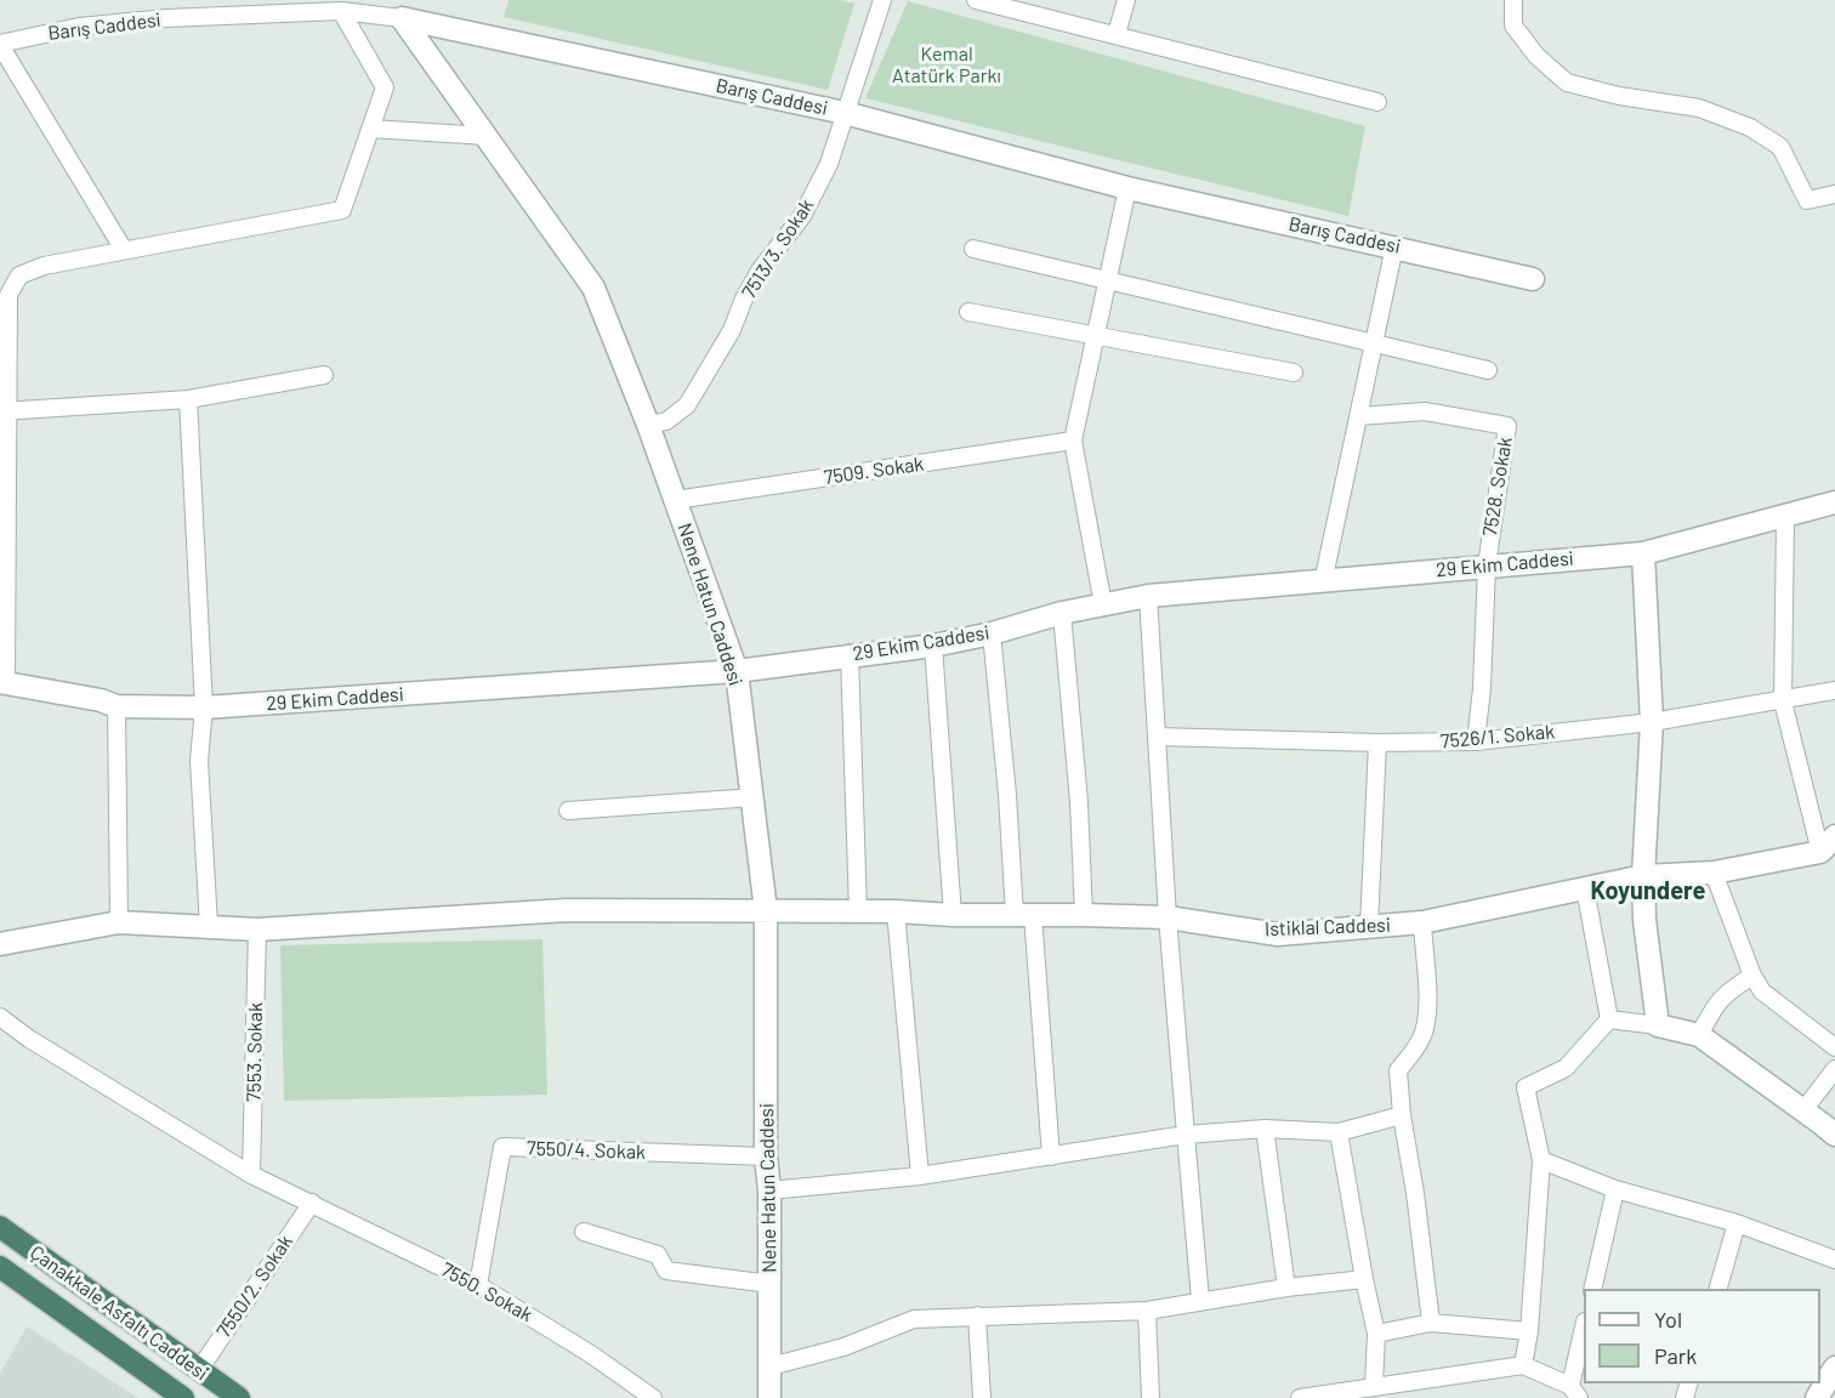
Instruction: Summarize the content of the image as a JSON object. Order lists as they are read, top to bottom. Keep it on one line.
{"streets":{"highway":["Çanakkale Asfaltı Caddesi"],"street":["Barış Caddesi","7513/3. Sokak","7509. Sokak","7528. Sokak","29 Ekim Caddesi","Nene Hatun Caddesi","7526/1. Sokak","Istiklal Caddesi","7553. Sokak","7550/4. Sokak","7550/2. Sokak","7550. Sokak"]},"crossings":[["Barış Caddesi","7513/3. Sokak"],["Barış Caddesi","Nene Hatun Caddesi"],["7513/3. Sokak","Nene Hatun Caddesi"],["7509. Sokak","Nene Hatun Caddesi"],["7528. Sokak","29 Ekim Caddesi"],["7528. Sokak","7526/1. Sokak"],["29 Ekim Caddesi","Nene Hatun Caddesi"],["Nene Hatun Caddesi","Istiklal Caddesi"],["Nene Hatun Caddesi","7550/4. Sokak"],["Istiklal Caddesi","7553. Sokak"],["7553. Sokak","7550. Sokak"],["7550/4. Sokak","7550. Sokak"],["7550/2. Sokak","7550. Sokak"],["7550/2. Sokak","Çanakkale Asfaltı Caddesi"]],"districts":["Koyundere"],"parks":["Kemal Atatürk Parkı"],"legend":["Yol","Park"]}
